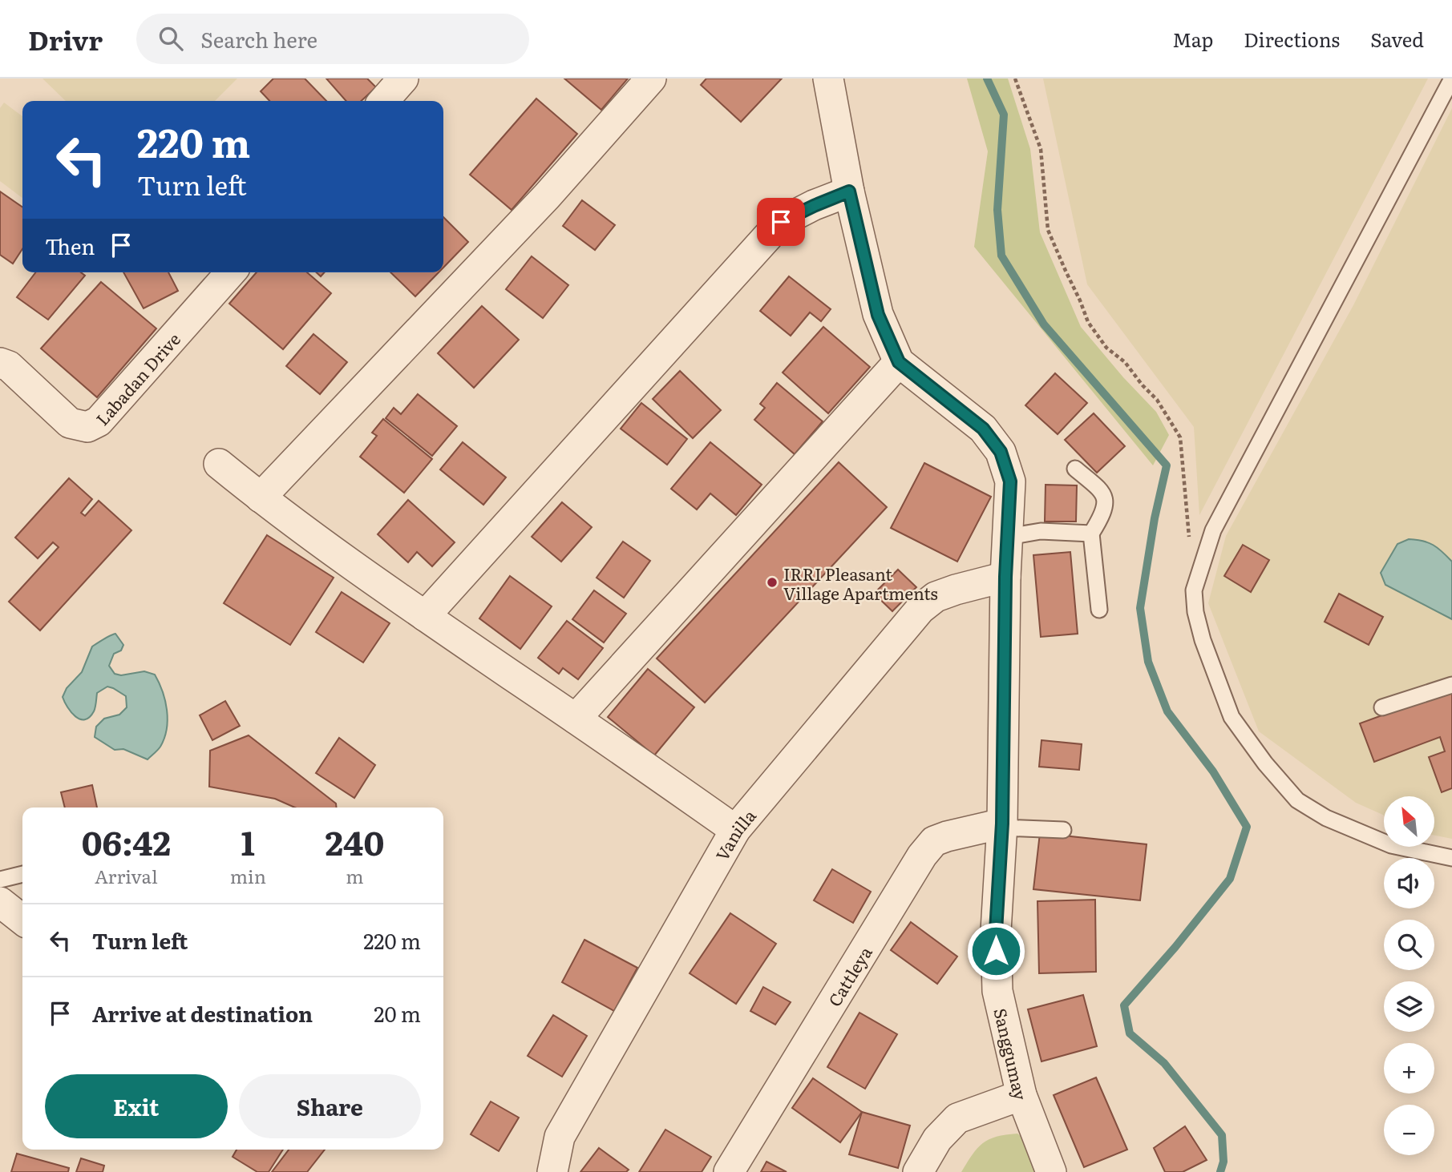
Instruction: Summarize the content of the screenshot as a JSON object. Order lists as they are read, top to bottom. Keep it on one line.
{"streets":{"street":["Labadan Drive","Vanilla","Cattleya","Sanggumay"]},"crossings":[["Vanilla","Sanggumay"],["Cattleya","Sanggumay"]],"places":["IRRI Pleasant Village Apartments"],"north":"top left","page":{"header":"Drivr","search":"Search here","nav":["Map","Directions","Saved"],"turn":["220 m","Turn left"],"then":"Then","map_buttons":["+","−"],"eta":["06:42","Arrival","1","min","240","m"],"list":[{"name":"Turn left","value":"220 m"},{"name":"Arrive at destination","value":"20 m"}],"buttons":["Exit","Share"]}}
